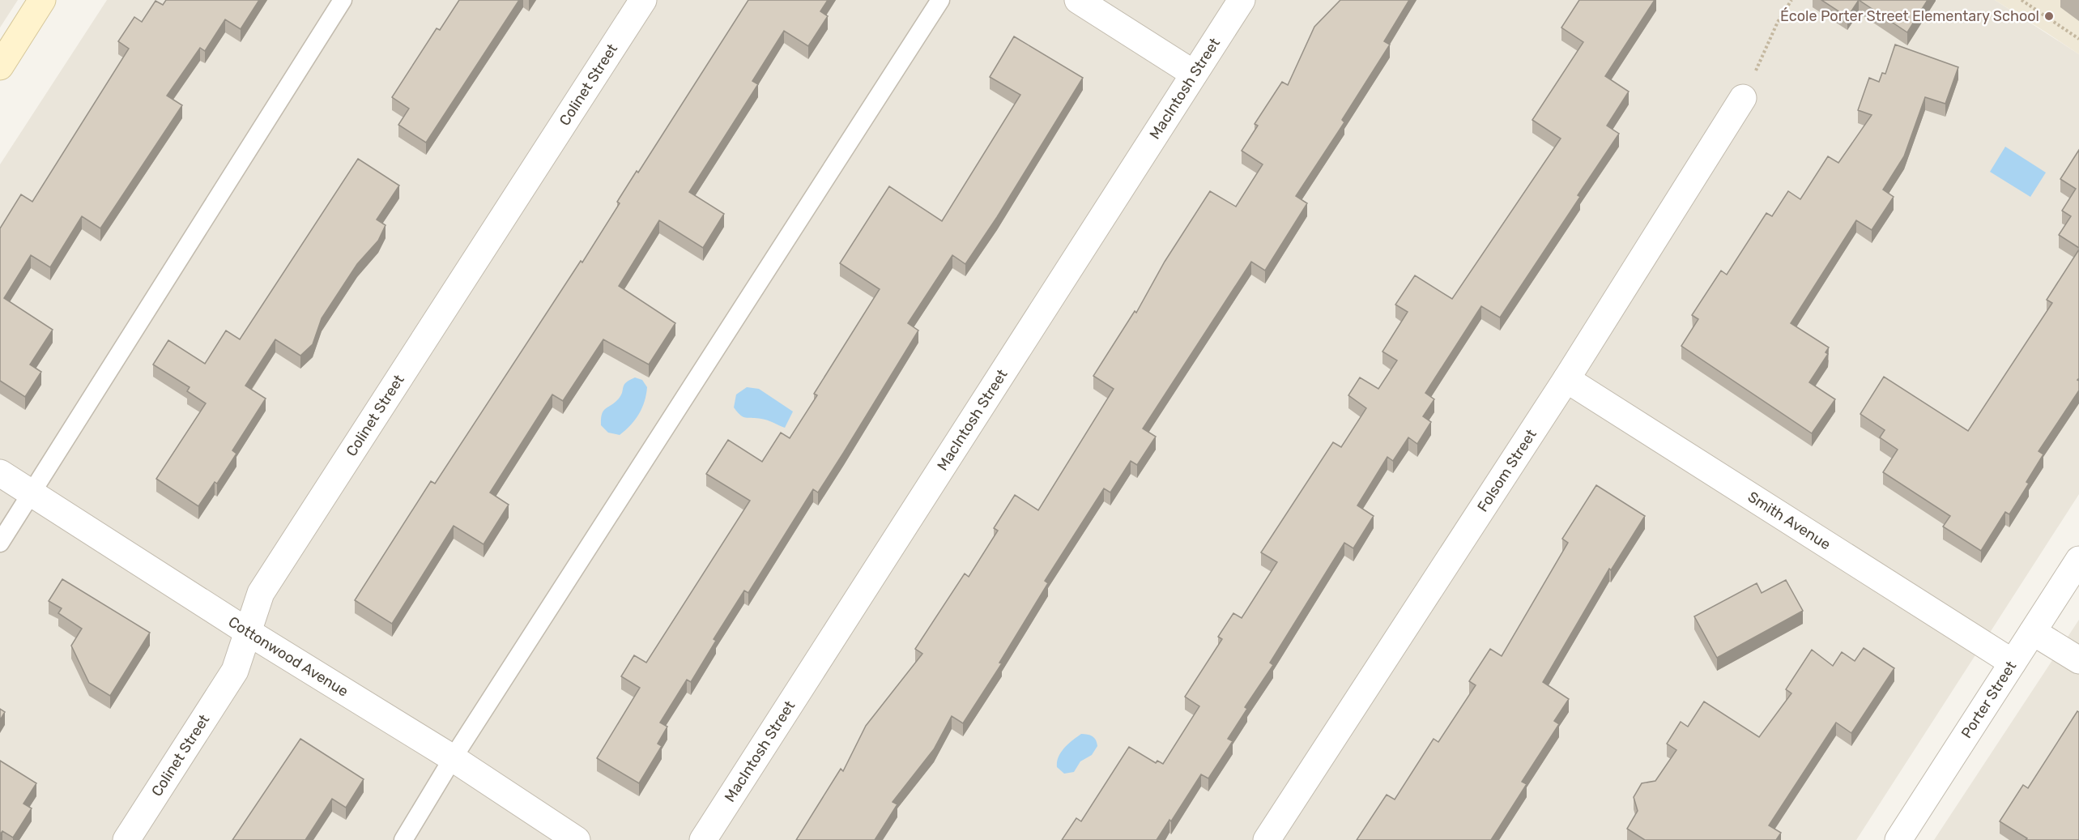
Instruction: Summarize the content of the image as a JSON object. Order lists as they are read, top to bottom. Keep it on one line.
{"streets":{"street":["Colinet Street","MacIntosh Street","Folsom Street","Smith Avenue","Cottonwood Avenue","Porter Street"]},"crossings":[["Colinet Street","Cottonwood Avenue"],["Folsom Street","Smith Avenue"],["Smith Avenue","Porter Street"]],"places":["École Porter Street Elementary School"]}
